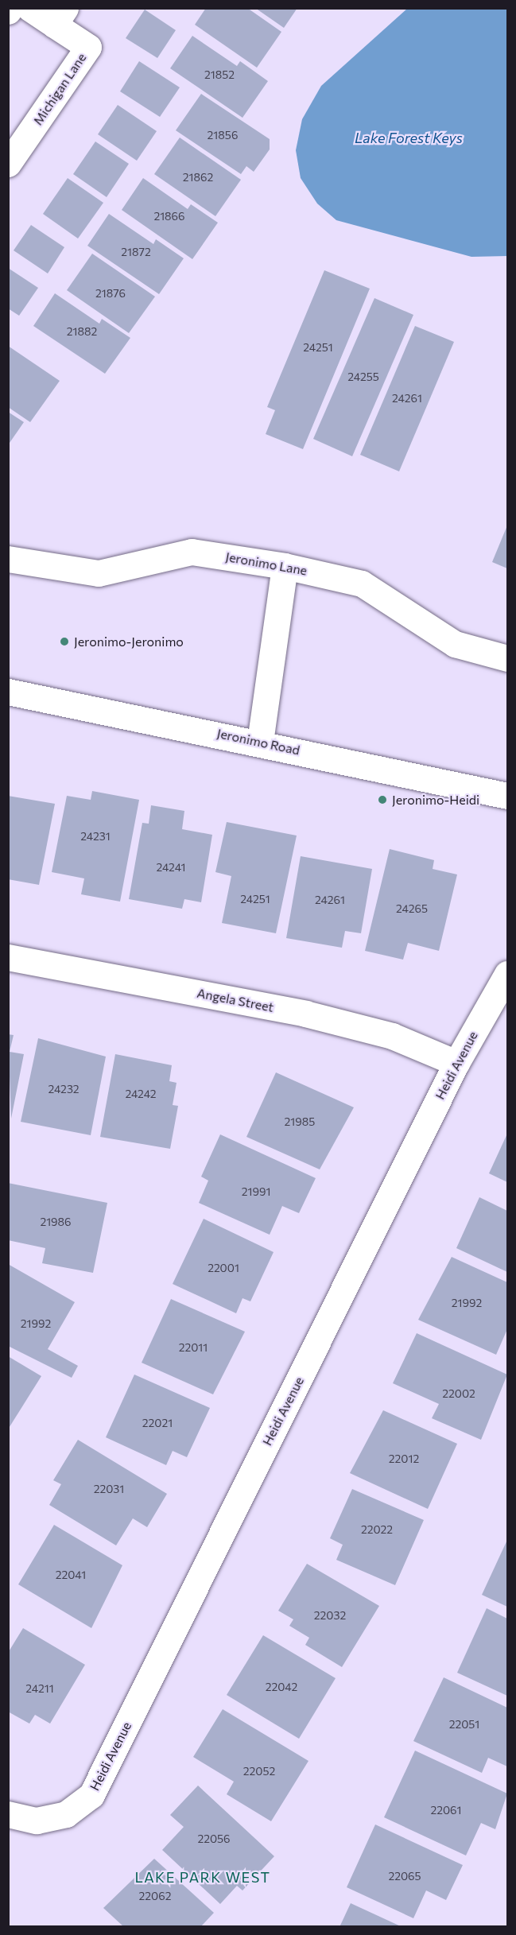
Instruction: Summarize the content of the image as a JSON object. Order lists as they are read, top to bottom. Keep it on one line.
{"streets":{"street":["Michigan Lane","Jeronimo Lane","Jeronimo Road","Angela Street","Heidi Avenue"]},"crossings":[["Angela Street","Heidi Avenue"]],"districts":["LAKE PARK WEST"],"water":["Lake Forest Keys"],"places":["Jeronimo-Jeronimo","Jeronimo-Heidi"],"house_numbers":["21852","21856","21862","21866","21872","21876","21882","24251","24255","24261","24231","24241","24251","24261","24265","24232","24242","21985","21991","21986","22001","21992","21992","22011","22002","22021","22012","22031","22022","22041","22032","22042","24211","22051","22052","22061","22056","22065","22062"]}
